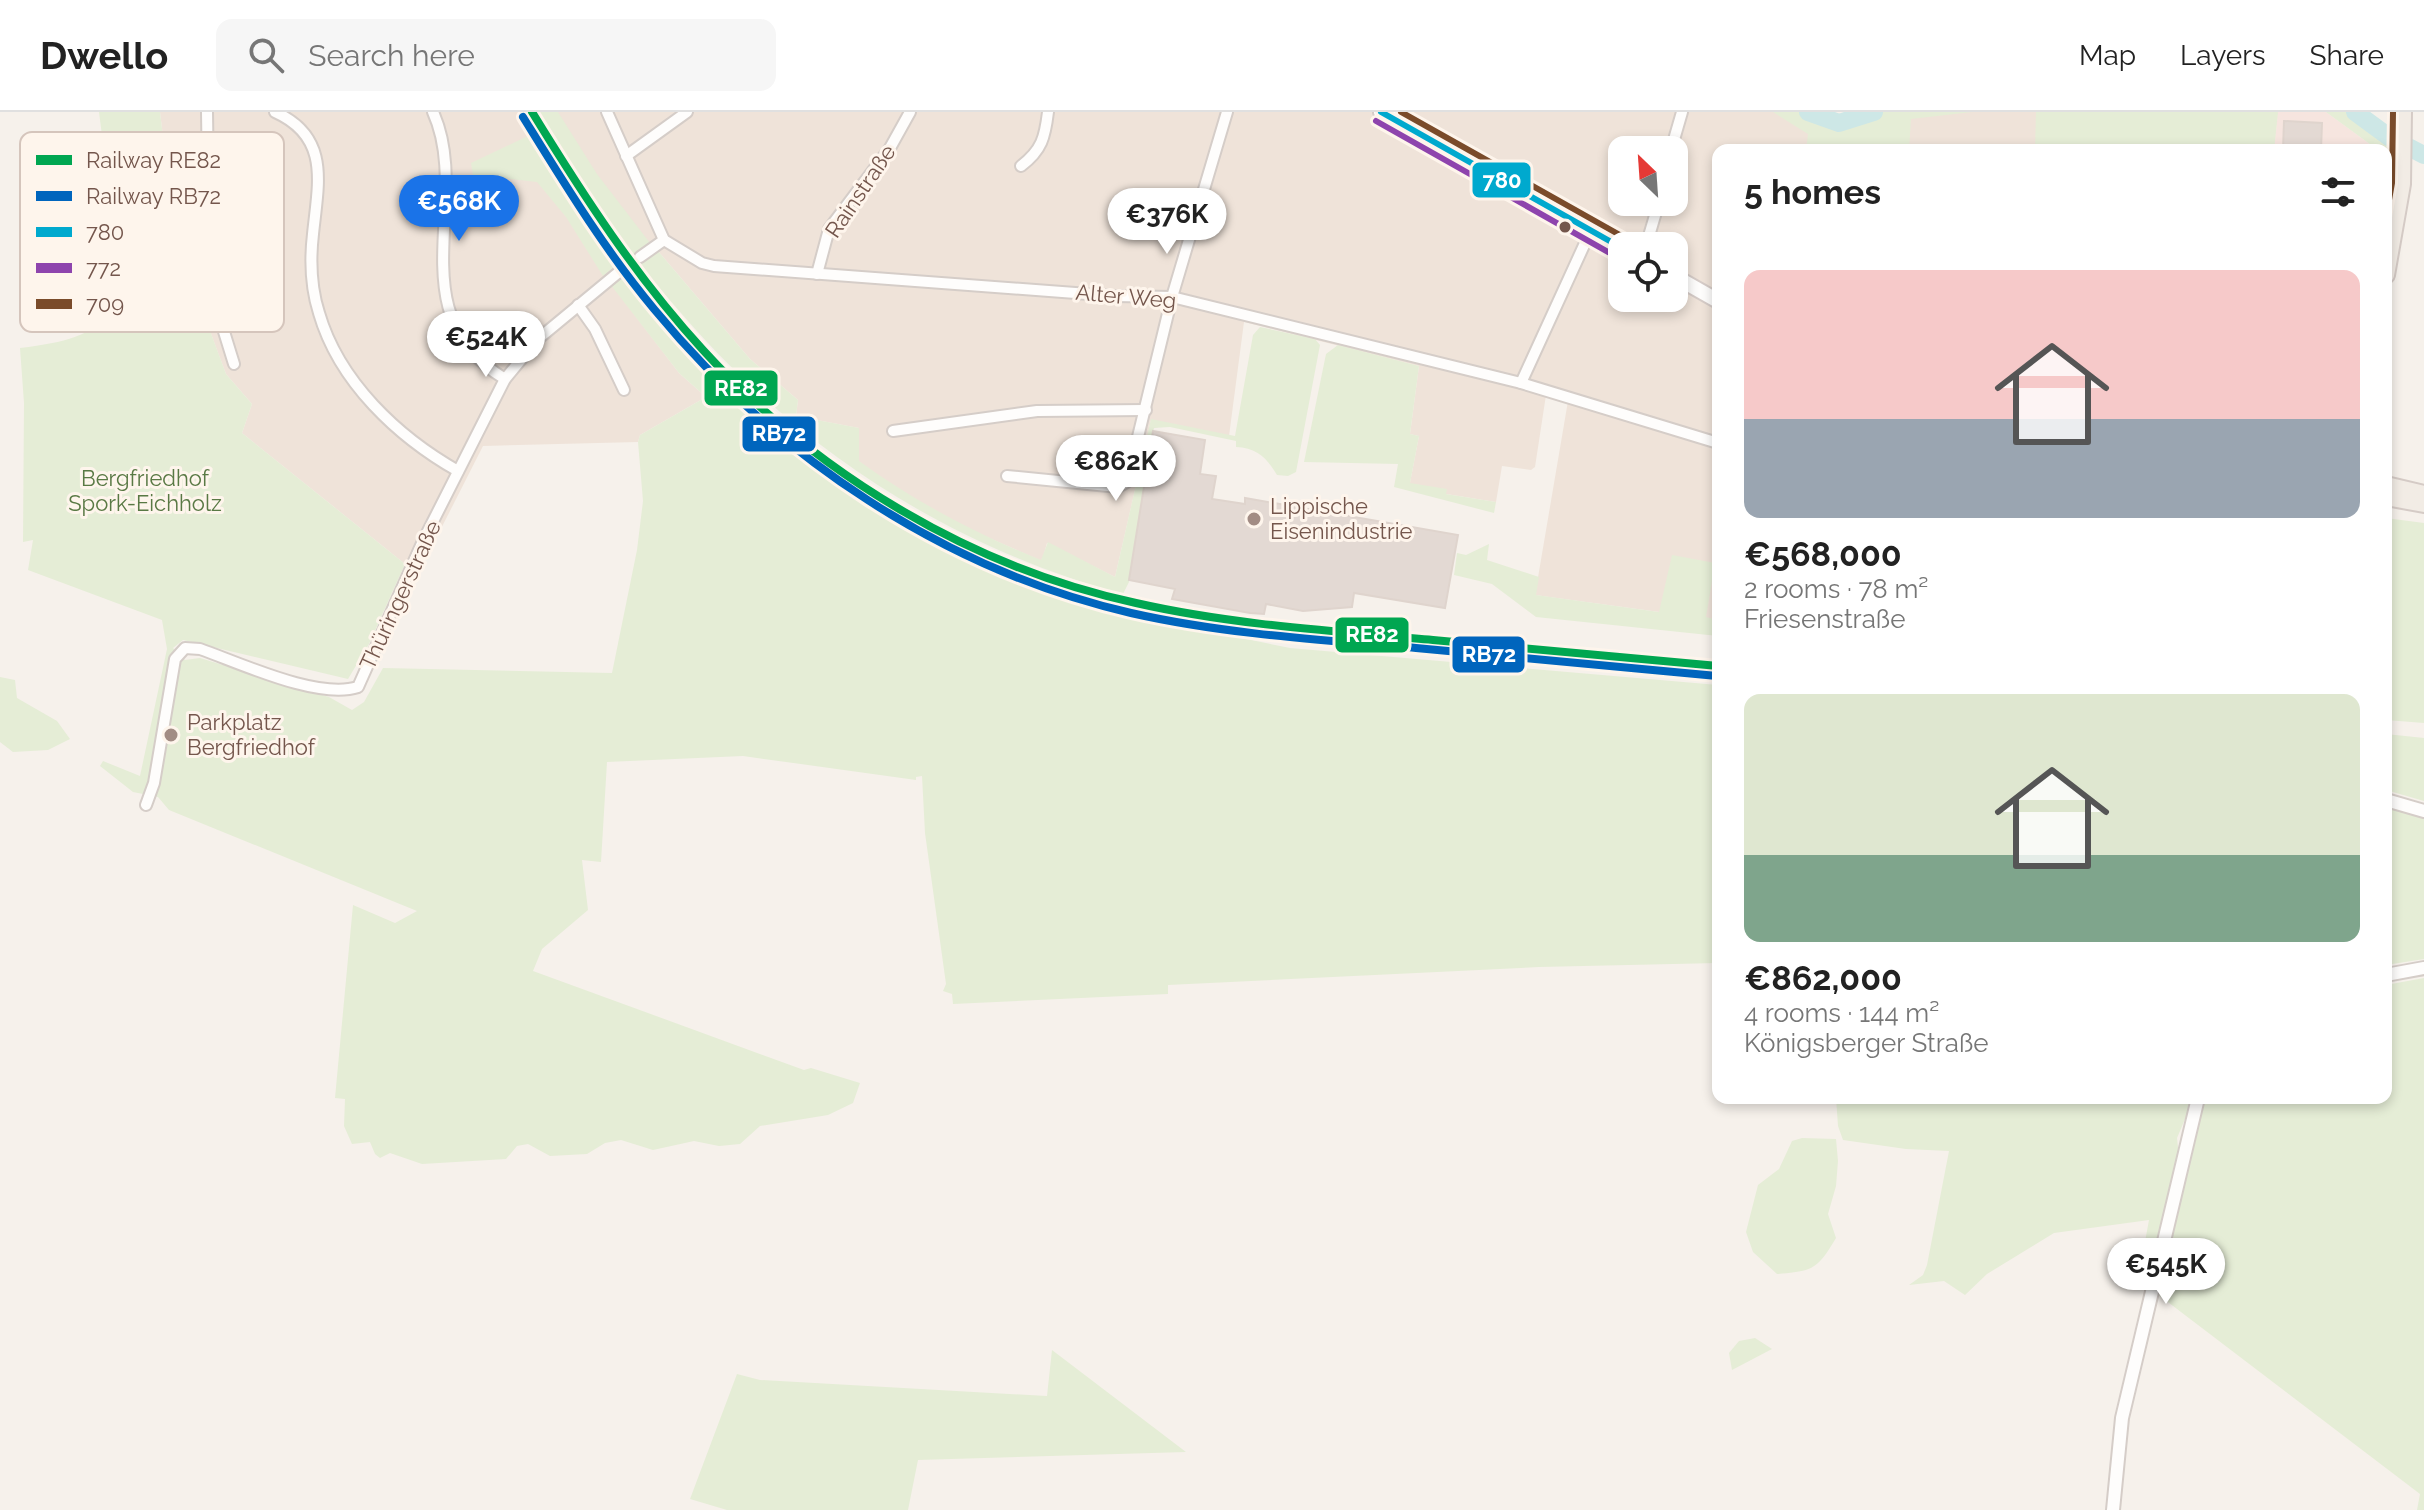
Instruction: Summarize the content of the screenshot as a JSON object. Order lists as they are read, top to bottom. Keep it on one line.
{"streets":{"street":["Rainstraße","Alter Weg","Thüringerstraße"]},"crossings":[["Rainstraße","Alter Weg"]],"parks":["Bergfriedhof Spork-Eichholz"],"places":["Lippische Eisenindustrie","Parkplatz Bergfriedhof"],"lines":["rail line RE82","transit line 780","transit line 709","rail line RB72","transit line 772"],"legend":["Railway RE82","Railway RB72","780","772","709"],"north":"top left","page":{"header":"Dwello","search":"Search here","nav":["Map","Layers","Share"],"heading":"5 homes","price":["€568K","€376K","€524K","€862K","€545K"],"list":[{"name":"€568,000","note":"2 rooms · 78 m² · Friesenstraße"},{"name":"€862,000","note":"4 rooms · 144 m² · Königsberger Straße"}]}}
